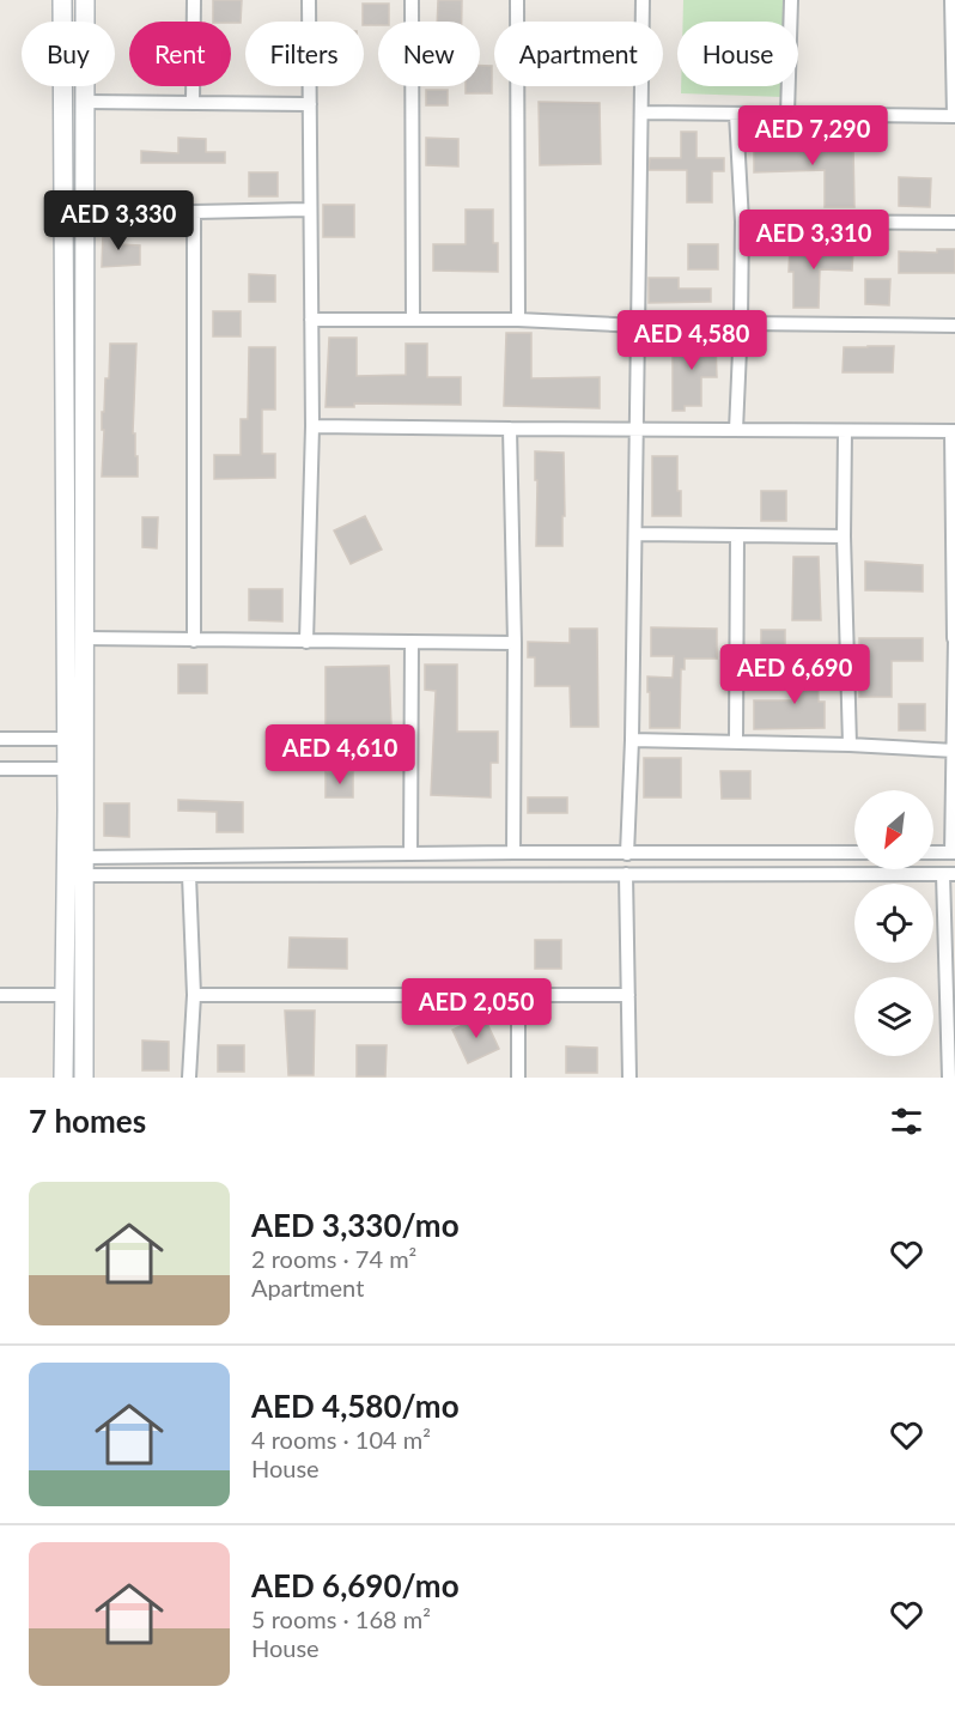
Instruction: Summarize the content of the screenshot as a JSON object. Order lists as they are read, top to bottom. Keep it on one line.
{"north":"bottom left","page":{"chip":["Buy","Rent","Filters","New","Apartment","House"],"price":["AED 7,290","AED 3,330","AED 3,310","AED 4,580","AED 6,690","AED 4,610","AED 2,050"],"heading":"7 homes","list":[{"name":"AED 3,330/mo","note":"2 rooms · 74 m² · Apartment"},{"name":"AED 4,580/mo","note":"4 rooms · 104 m² · House"},{"name":"AED 6,690/mo","note":"5 rooms · 168 m² · House"}]}}
